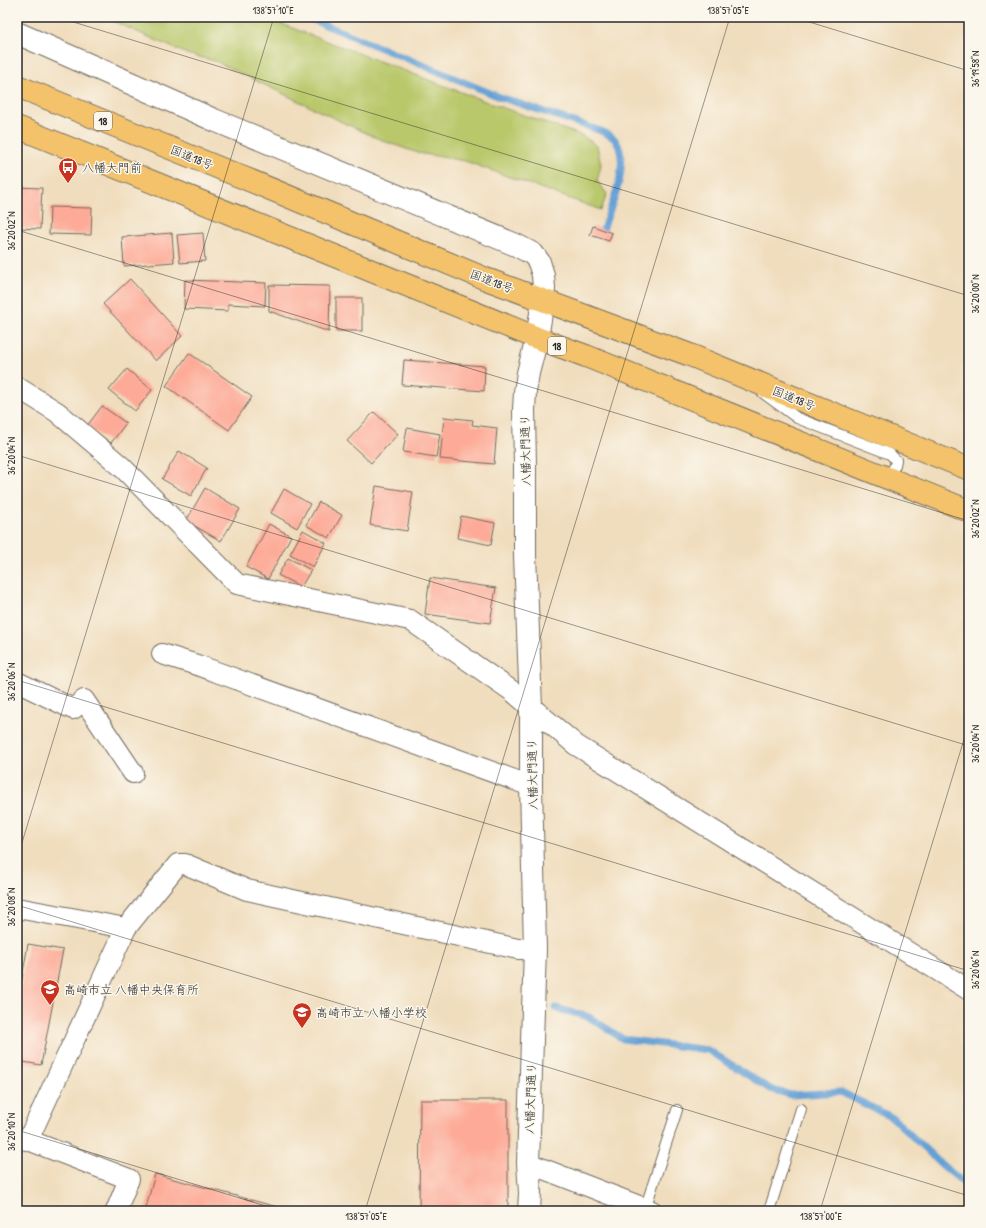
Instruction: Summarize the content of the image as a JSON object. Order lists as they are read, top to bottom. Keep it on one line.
{"streets":{"highway":["18","国道18号"],"street":["八幡大門通り"]},"crossings":[["18","八幡大門通り"],["国道18号","八幡大門通り"]],"places":{"bus stop":["八幡大門前"],"school or university":["高崎市立 八幡中央保育所","高崎市立 八幡小学校"]},"coordinates":["138°57'10\"E","138°57'05\"E","36°19'58\"N","36°20'02\"N","36°20'00\"N","36°20'04\"N","36°20'06\"N","36°20'08\"N","36°20'10\"N","138°57'00\"E"]}
